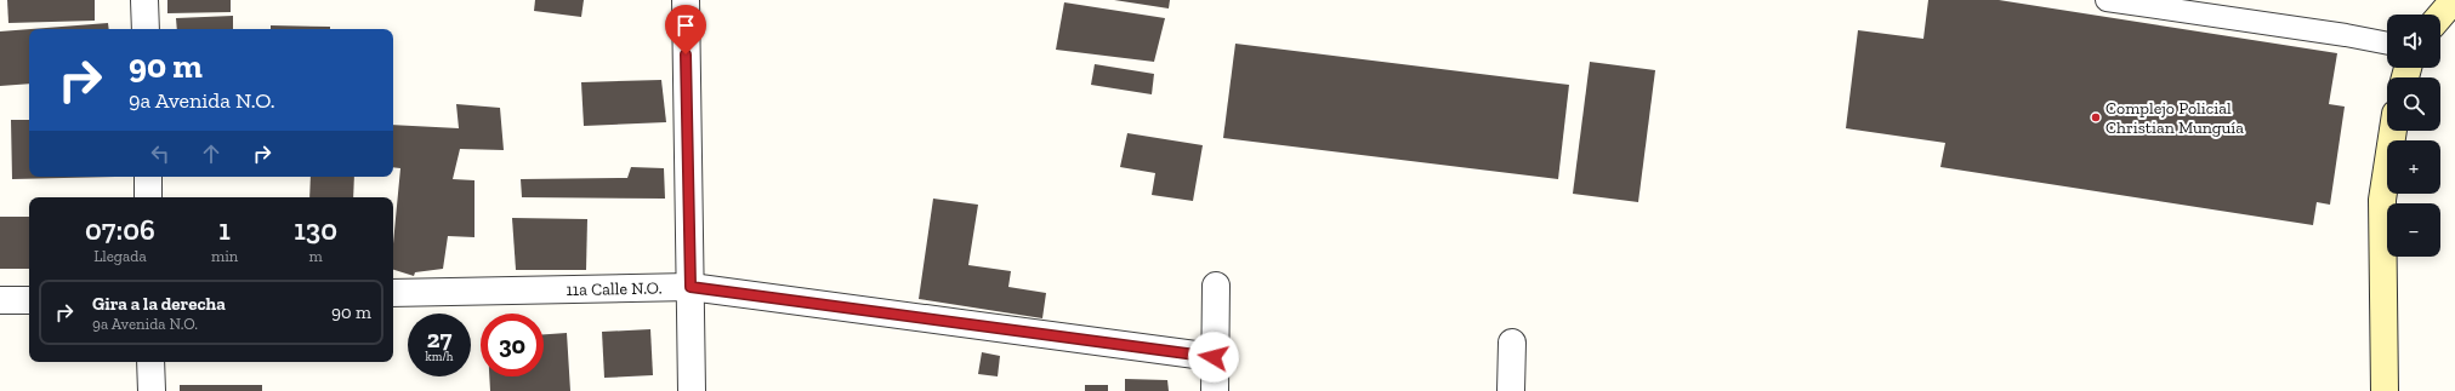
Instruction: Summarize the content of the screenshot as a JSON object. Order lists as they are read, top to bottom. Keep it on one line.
{"streets":{"street":["11a Calle N.O."]},"places":["Complejo Policial Christian Munguía"],"page":{"map_buttons":["+","−"],"turn":["90 m","9a Avenida N.O."],"eta":["07:06","Llegada","1","min","130","m"],"list":[{"name":"Gira a la derecha","note":"9a Avenida N.O.","value":"90 m"}],"speed":"27 km/h","limit":"30"}}
